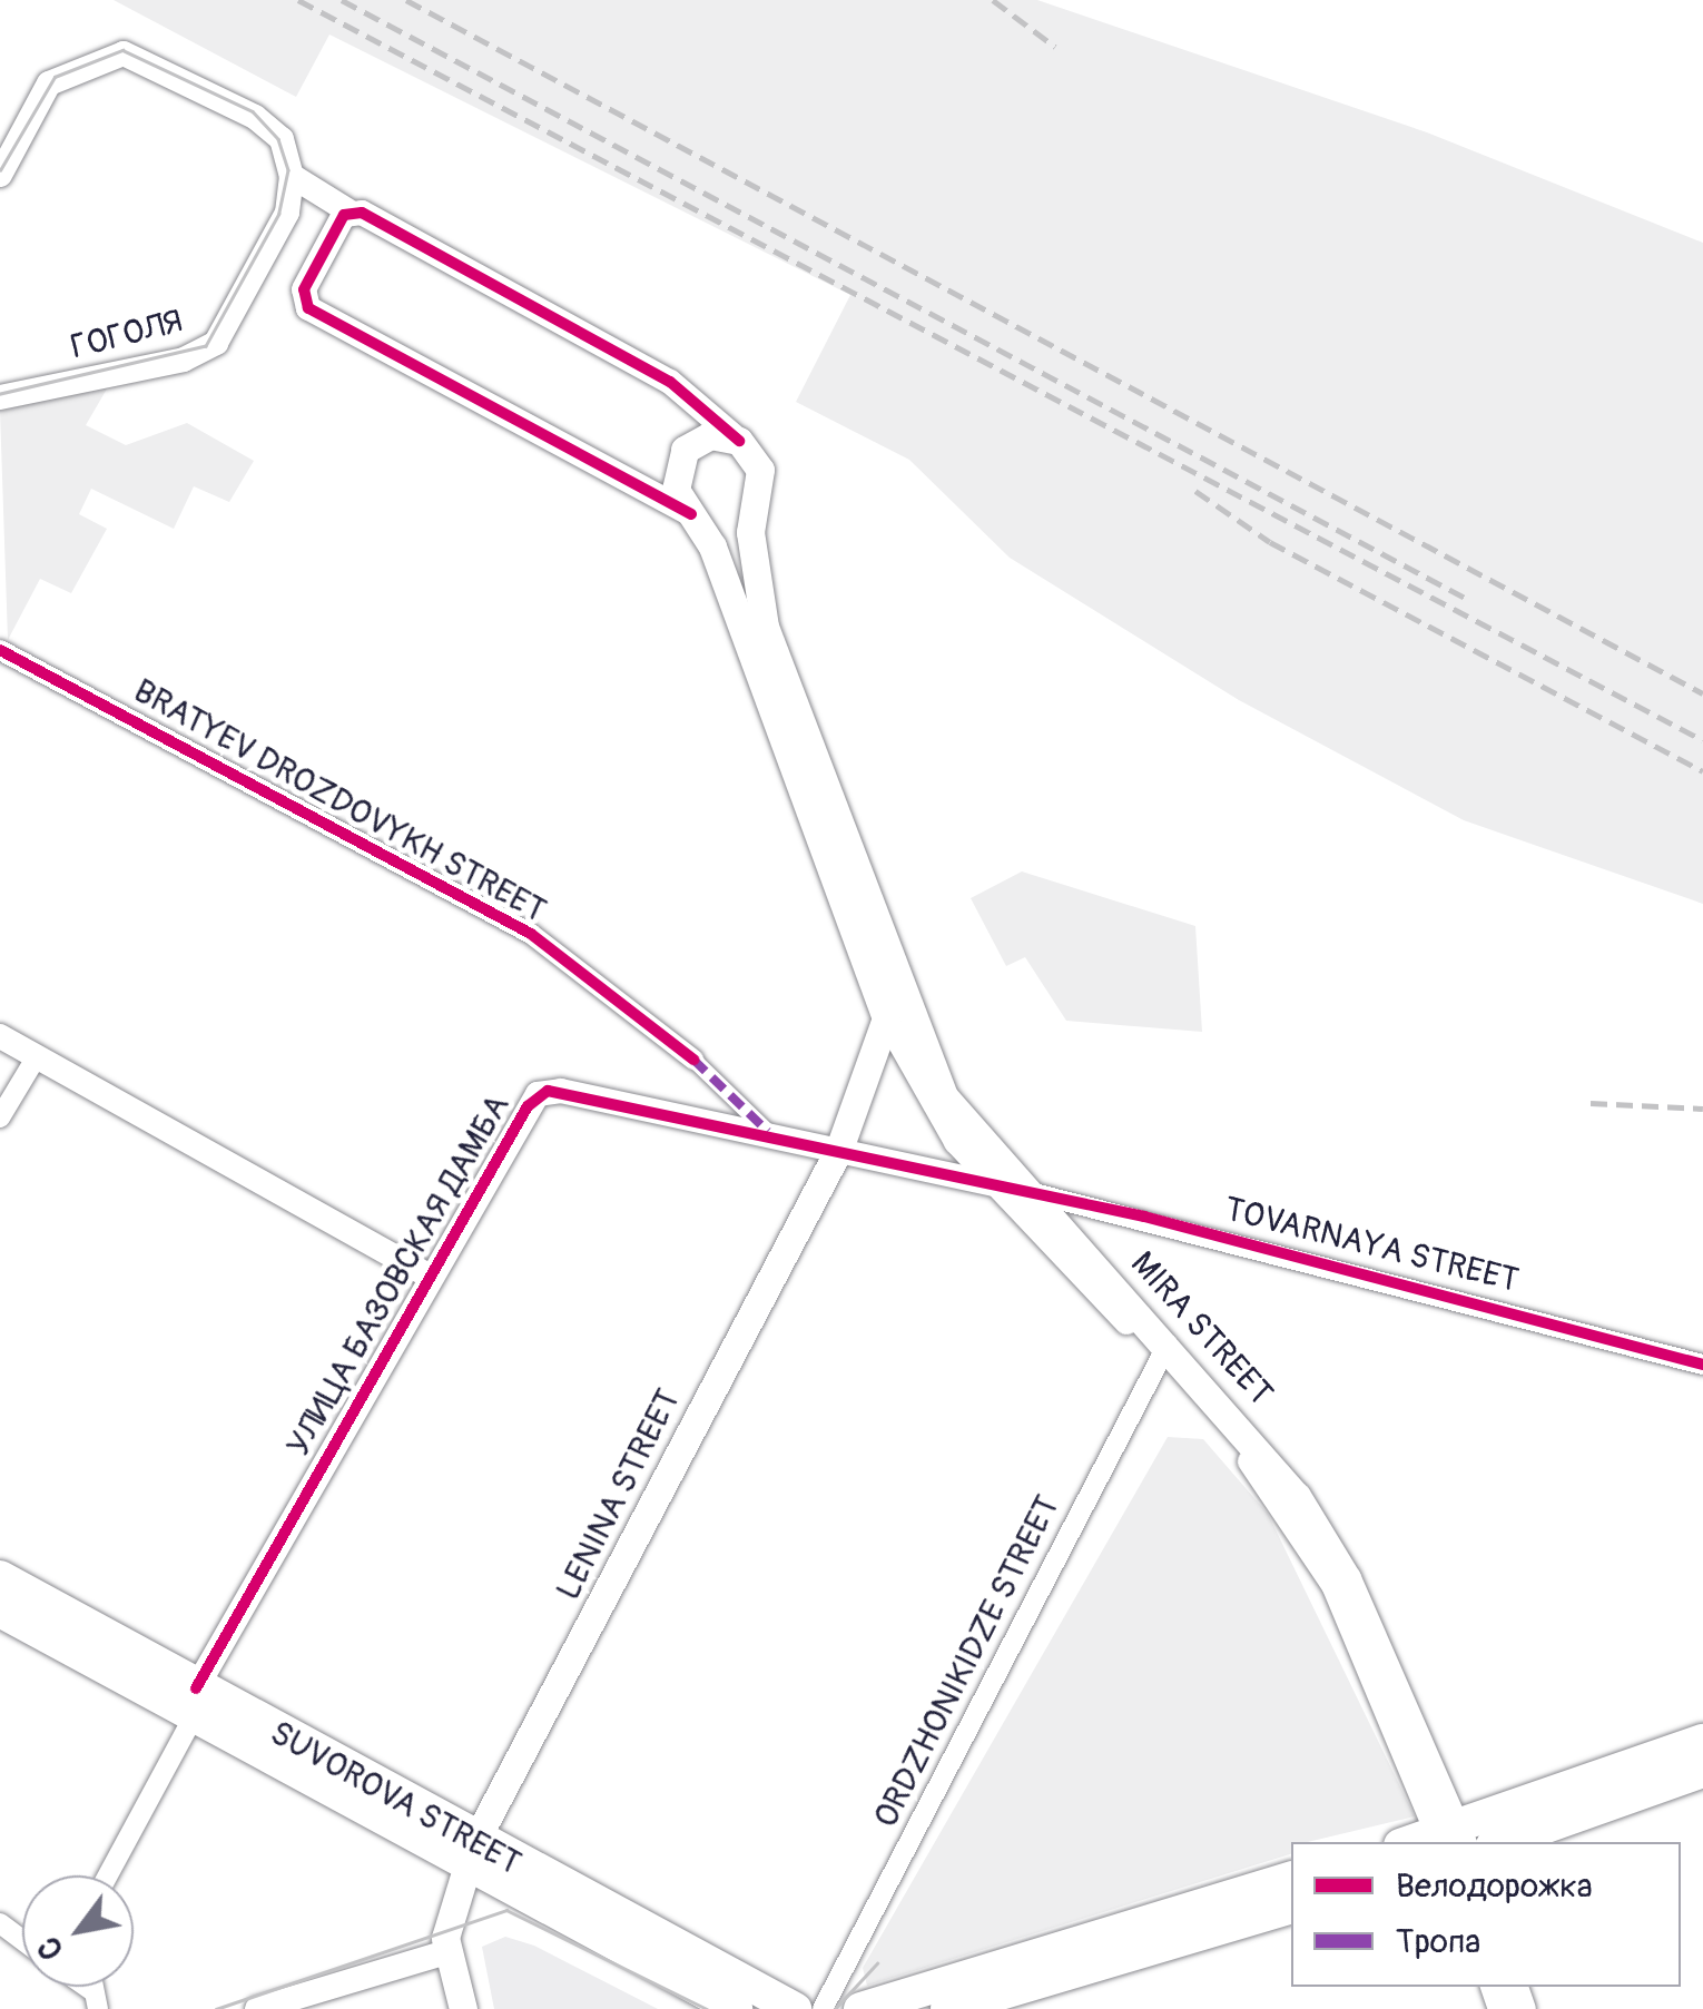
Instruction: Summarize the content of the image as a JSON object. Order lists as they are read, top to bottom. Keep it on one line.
{"streets":{"main road":["MIRA STREET","LENINA STREET","SUVOROVA STREET"],"street":["ГОГОЛЯ","BRATYEV DROZDOVYKH STREET","TOVARNAYA STREET","УЛИЦА БАЗОВСКАЯ ДАМБА","ORDZHONIKIDZE STREET"]},"crossings":[["TOVARNAYA STREET","УЛИЦА БАЗОВСКАЯ ДАМБА"],["TOVARNAYA STREET","MIRA STREET"],["УЛИЦА БАЗОВСКАЯ ДАМБА","MIRA STREET"],["УЛИЦА БАЗОВСКАЯ ДАМБА","LENINA STREET"],["УЛИЦА БАЗОВСКАЯ ДАМБА","SUVOROVA STREET"],["MIRA STREET","LENINA STREET"],["MIRA STREET","ORDZHONIKIDZE STREET"],["LENINA STREET","SUVOROVA STREET"]],"legend":["Велодорожка","Тропа"],"north":"bottom left"}
